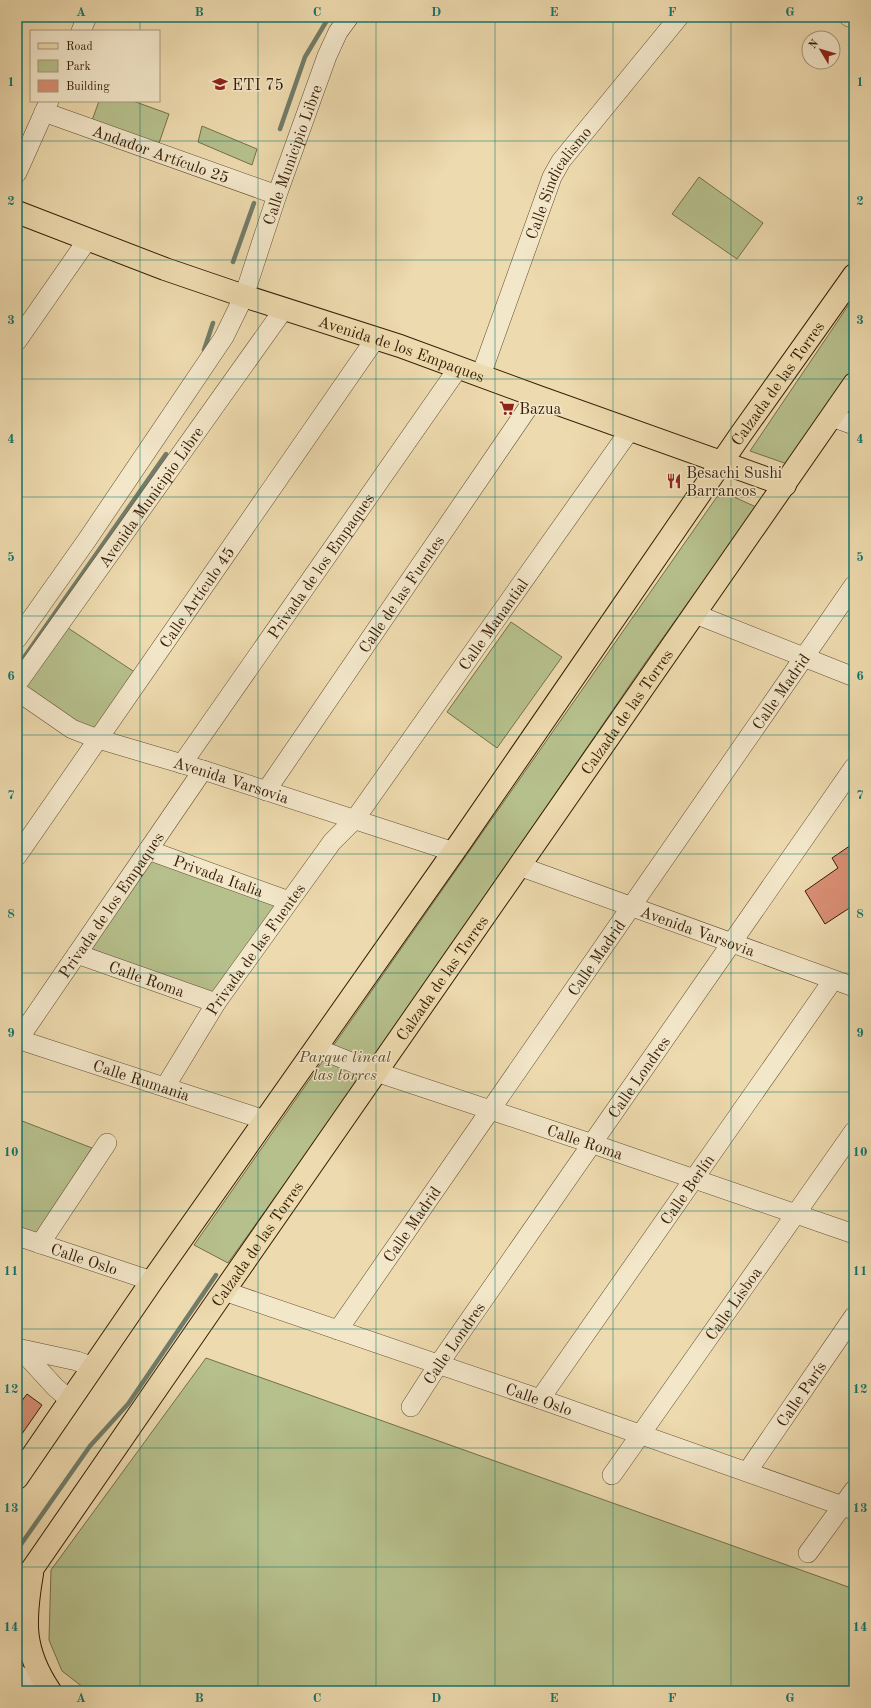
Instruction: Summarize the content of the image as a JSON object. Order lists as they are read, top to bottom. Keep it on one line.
{"streets":{"main road":["Avenida de los Empaques","Calzada de las Torres"],"street":["Andador Artículo 25","Calle Municipio Libre","Calle Sindicalismo","Avenida Municipio Libre","Privada de los Empaques","Calle de las Fuentes","Calle Artículo 45","Calle Manantial","Calle Madrid","Avenida Varsovia","Privada Italia","Privada de las Fuentes","Calle Roma","Calle Londres","Calle Rumania","Calle Berlín","Calle Oslo","Calle Lisboa","Calle París"]},"crossings":[["Andador Artículo 25","Calle Municipio Libre"],["Calle Municipio Libre","Avenida de los Empaques"],["Calle Municipio Libre","Avenida Municipio Libre"],["Calle Sindicalismo","Avenida de los Empaques"],["Avenida de los Empaques","Calzada de las Torres"],["Avenida de los Empaques","Avenida Municipio Libre"],["Avenida de los Empaques","Privada de los Empaques"],["Avenida de los Empaques","Calle de las Fuentes"],["Avenida de los Empaques","Calle Artículo 45"],["Avenida de los Empaques","Calle Manantial"],["Calzada de las Torres","Avenida Varsovia"],["Calzada de las Torres","Calle Roma"],["Calzada de las Torres","Calle Rumania"],["Calzada de las Torres","Calle Oslo"],["Privada de los Empaques","Avenida Varsovia"],["Privada de los Empaques","Privada Italia"],["Privada de los Empaques","Calle Roma"],["Privada de los Empaques","Calle Rumania"],["Calle de las Fuentes","Avenida Varsovia"],["Calle Artículo 45","Avenida Varsovia"],["Calle Manantial","Avenida Varsovia"],["Calle Manantial","Privada de las Fuentes"],["Calle Madrid","Avenida Varsovia"],["Calle Madrid","Calle Roma"],["Calle Madrid","Calle Oslo"],["Avenida Varsovia","Privada de las Fuentes"],["Avenida Varsovia","Calle Londres"],["Avenida Varsovia","Calle Berlín"],["Privada Italia","Privada de las Fuentes"],["Privada de las Fuentes","Calle Roma"],["Privada de las Fuentes","Calle Rumania"],["Calle Roma","Calle Londres"],["Calle Roma","Calle Berlín"],["Calle Roma","Calle Lisboa"],["Calle Londres","Calle Oslo"],["Calle Berlín","Calle Oslo"],["Calle Oslo","Calle Lisboa"],["Calle Oslo","Calle París"]],"parks":["Parque lineal las torres"],"places":{"school or university":["ETI 75"],"supermarket":["Bazua"],"restaurant":["Besachi Sushi Barrancos"]},"legend":["Road","Park","Building"],"north":"top left","grid":{"columns":["A","B","C","D","E","F","G"],"rows":["1","2","3","4","5","6","7","8","9","10","11","12","13","14"]}}
